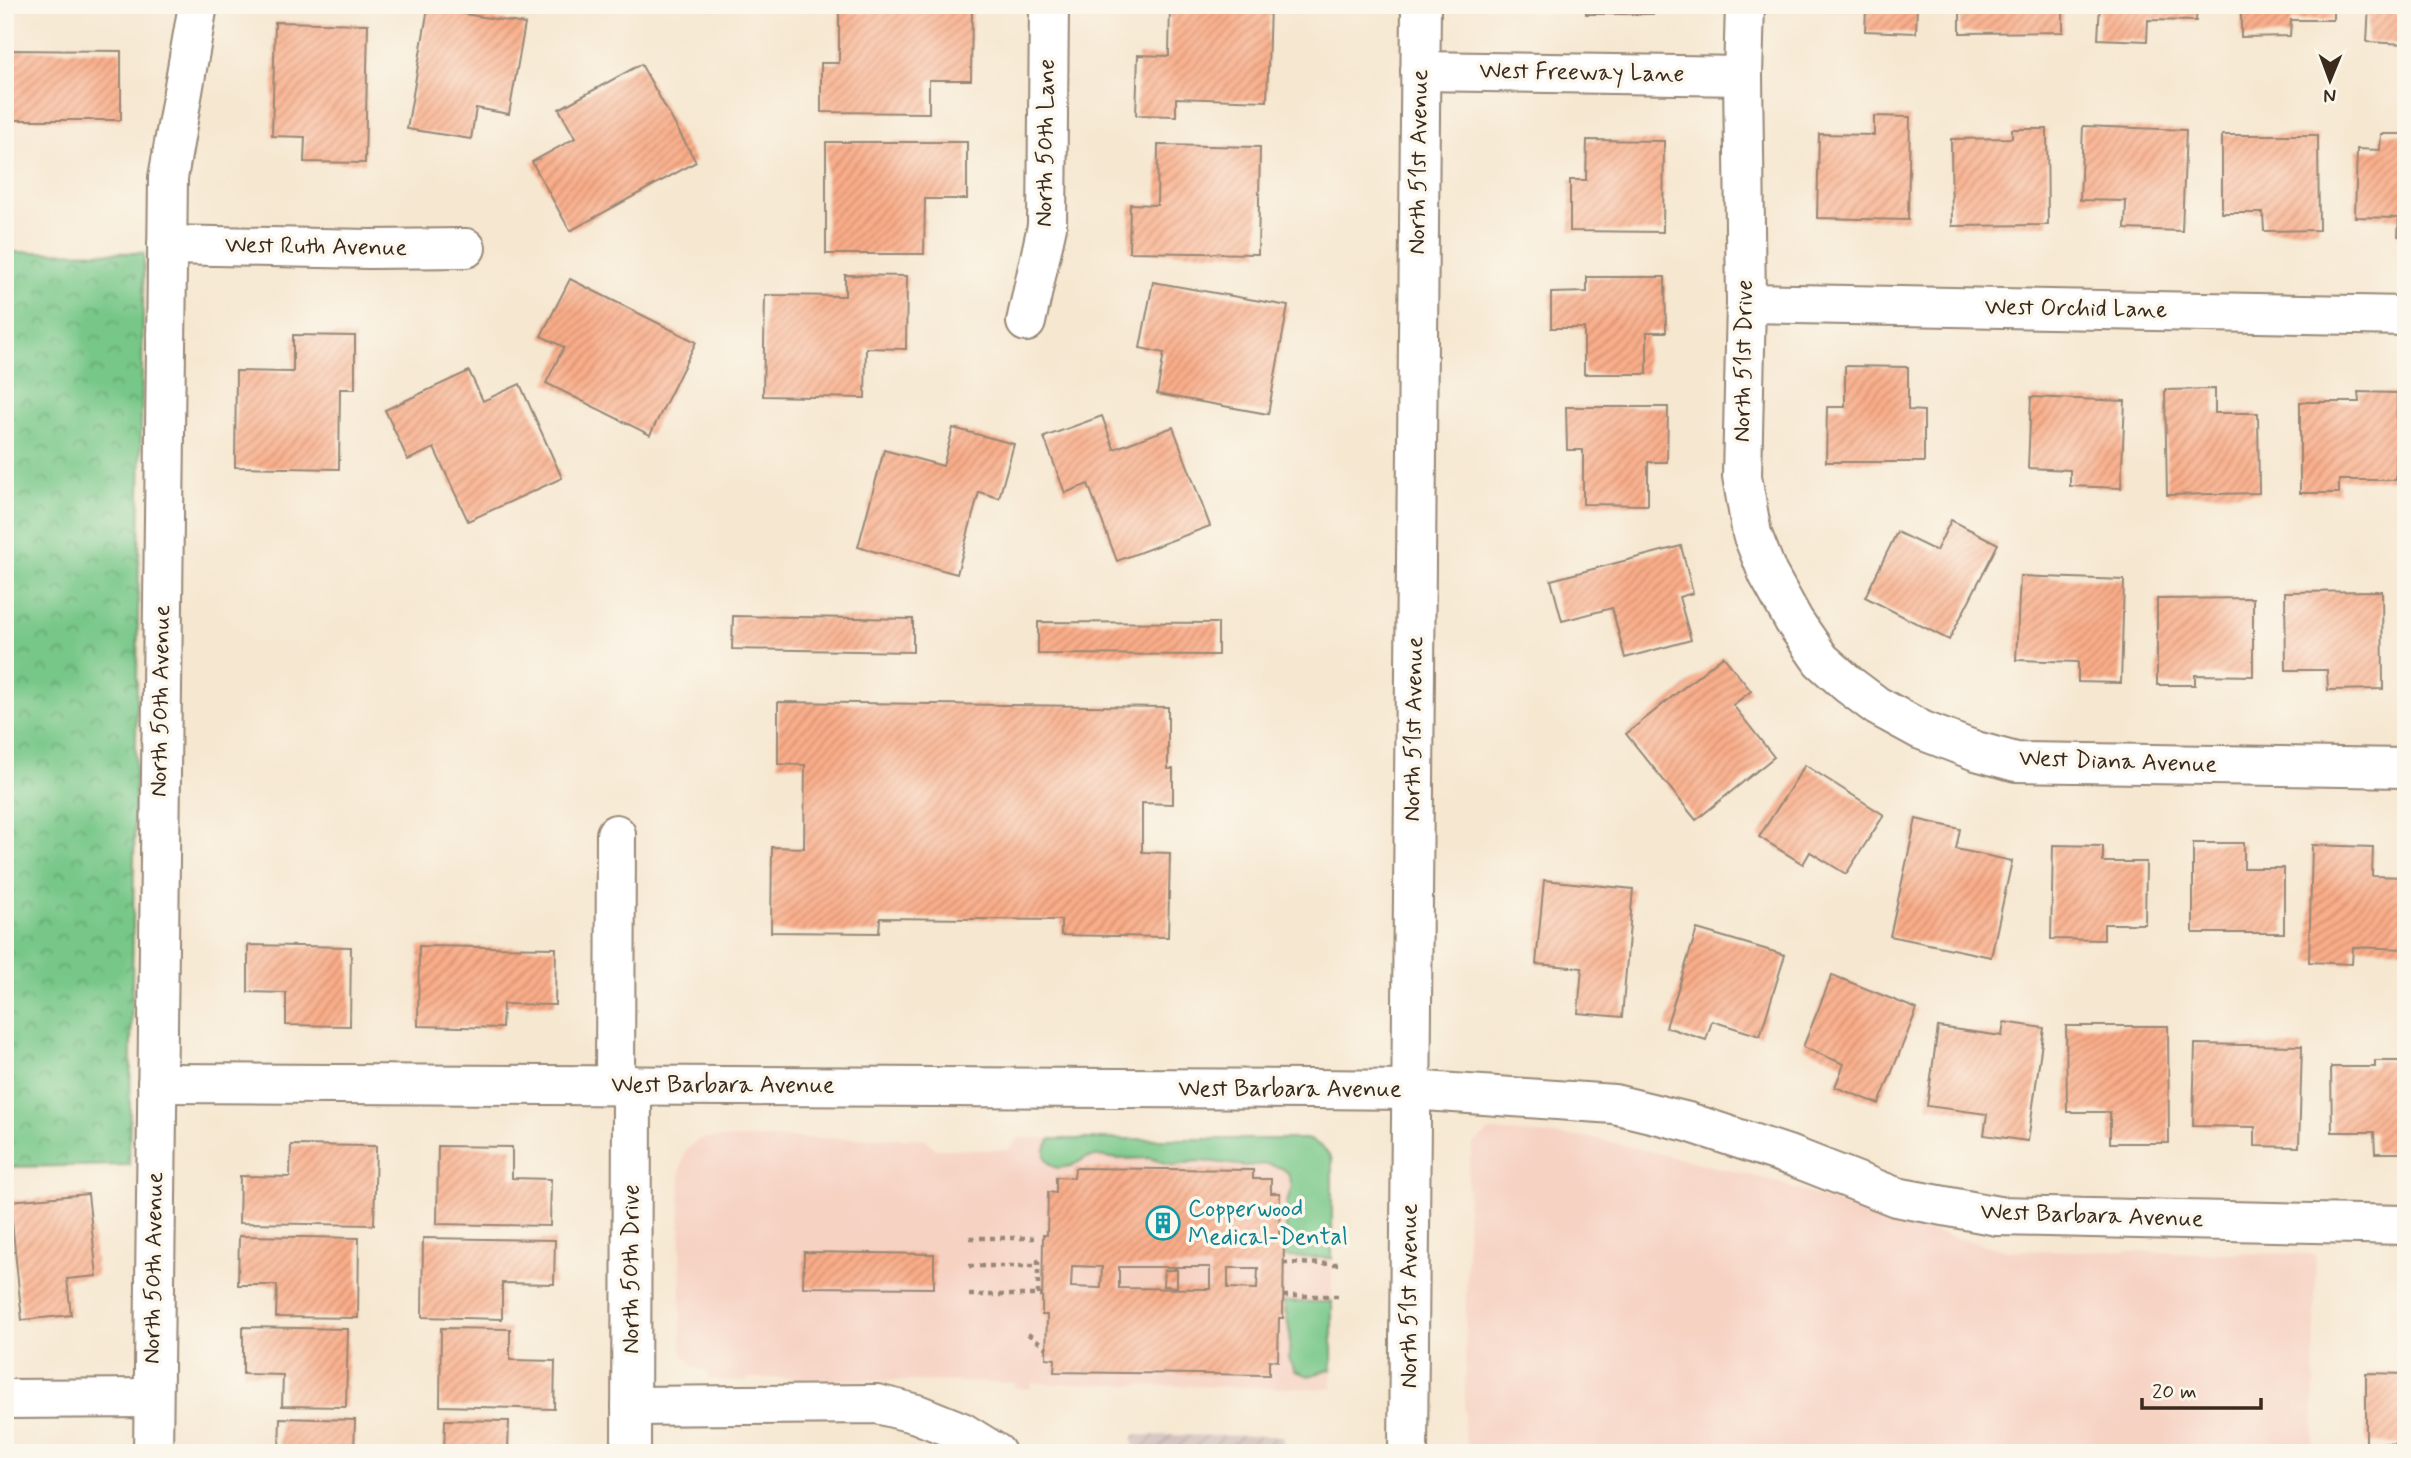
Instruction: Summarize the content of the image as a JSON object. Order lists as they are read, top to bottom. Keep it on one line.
{"streets":{"street":["West Freeway Lane","North 50th Lane","North 51st Avenue","West Ruth Avenue","West Orchid Lane","North 51st Drive","North 50th Avenue","West Diana Avenue","West Barbara Avenue","North 50th Drive"]},"crossings":[["West Freeway Lane","North 51st Avenue"],["West Freeway Lane","North 51st Drive"],["North 51st Avenue","West Barbara Avenue"],["West Ruth Avenue","North 50th Avenue"],["West Orchid Lane","North 51st Drive"],["North 51st Drive","West Diana Avenue"],["North 50th Avenue","West Barbara Avenue"],["West Barbara Avenue","North 50th Drive"]],"places":{"building":["Copperwood Medical-Dental"]},"scale_bar":"20 m","north":"bottom"}
